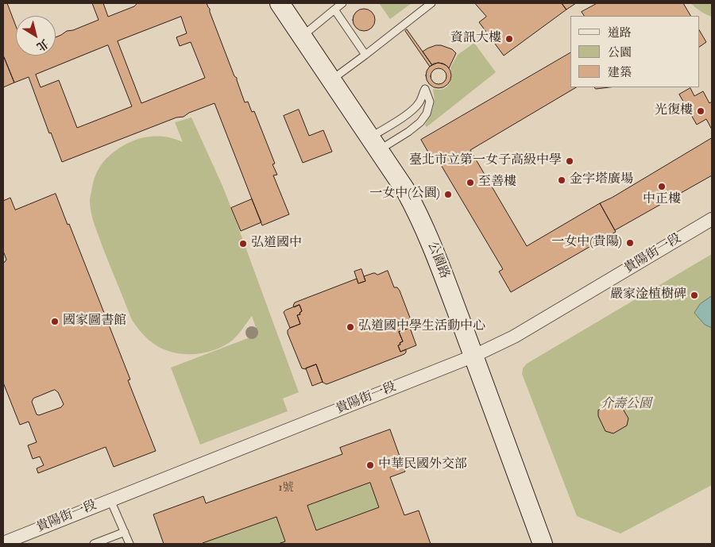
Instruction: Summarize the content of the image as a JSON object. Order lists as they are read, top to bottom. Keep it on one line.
{"streets":{"street":["貴陽街一段","公園路"]},"crossings":[["貴陽街一段","公園路"]],"parks":["介壽公園"],"places":["資訊大樓","光復樓","臺北市立第一女子高級中學","金字塔廣場","至善樓","中正樓","一女中(公園)","一女中(貴陽)","弘道國中","嚴家淦植樹碑","國家圖書館","弘道國中學生活動中心","中華民國外交部"],"house_numbers":["1號"],"legend":["道路","公園","建築"],"north":"bottom right"}
